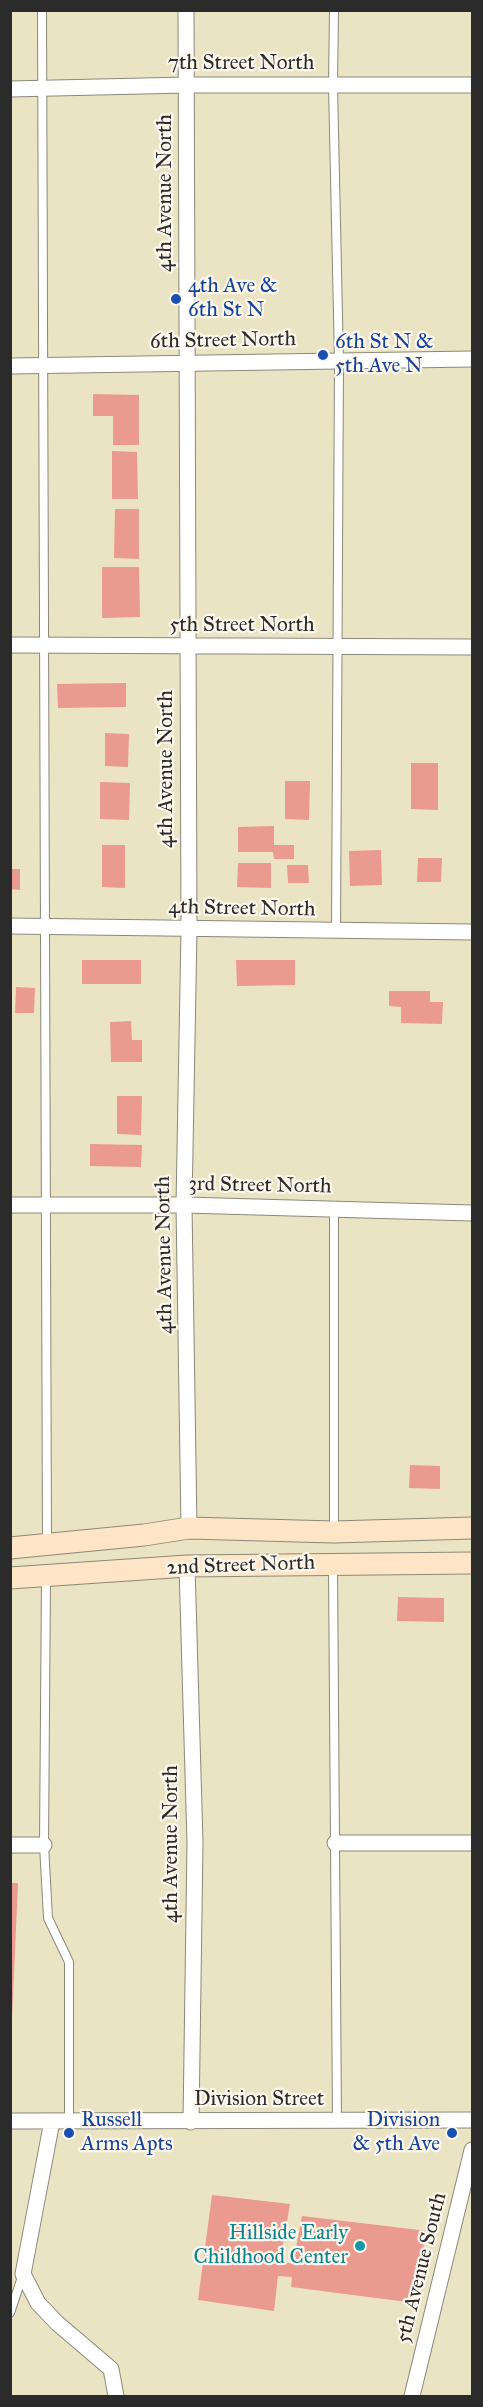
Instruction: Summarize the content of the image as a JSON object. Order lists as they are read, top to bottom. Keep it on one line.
{"streets":{"main road":["2nd Street North"],"street":["7th Street North","4th Avenue North","6th Street North","5th Street North","4th Street North","3rd Street North","Division Street","5th Avenue South"]},"crossings":[["7th Street North","4th Avenue North"],["4th Avenue North","6th Street North"],["4th Avenue North","5th Street North"],["4th Avenue North","4th Street North"],["4th Avenue North","3rd Street North"],["4th Avenue North","2nd Street North"],["4th Avenue North","Division Street"]],"places":["4th Ave & 6th St N","6th St N & 5th Ave N","Russell Arms Apts","Division & 5th Ave","Hillside Early Childhood Center"]}
